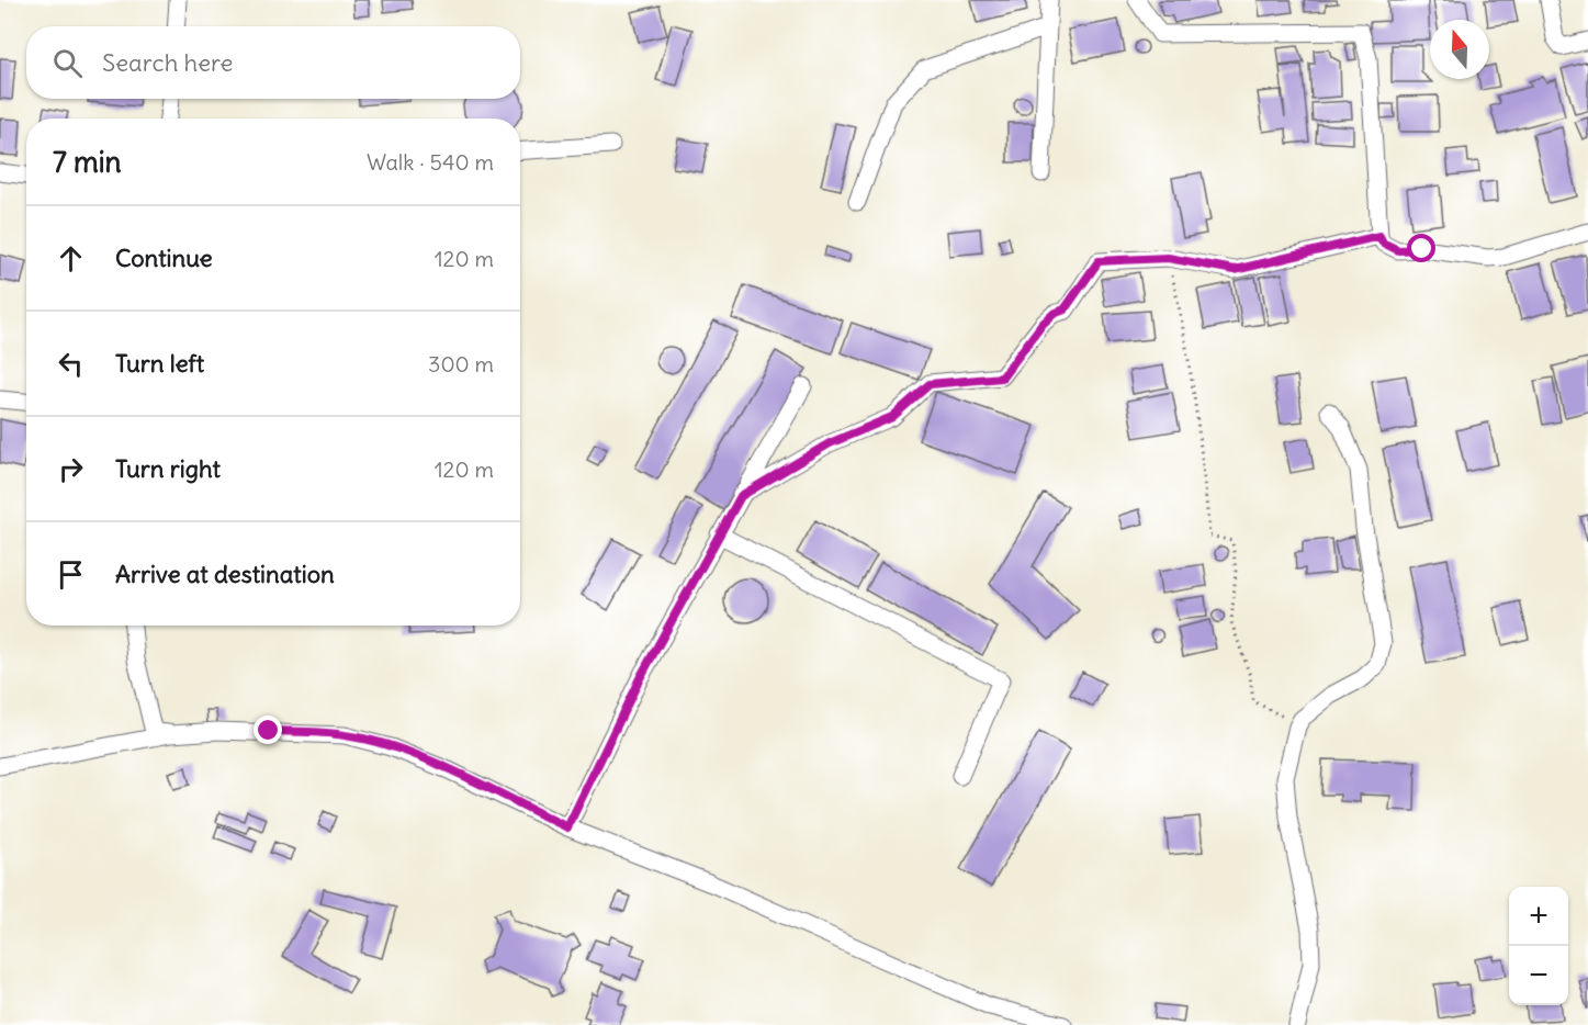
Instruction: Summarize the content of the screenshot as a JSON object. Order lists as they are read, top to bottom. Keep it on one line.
{"north":"top","page":{"search":"Search here","heading":["7 min","Walk · 540 m"],"list":[["Continue","120 m"],["Turn left","300 m"],["Turn right","120 m"],"Arrive at destination"],"map_buttons":["+","−"]}}
